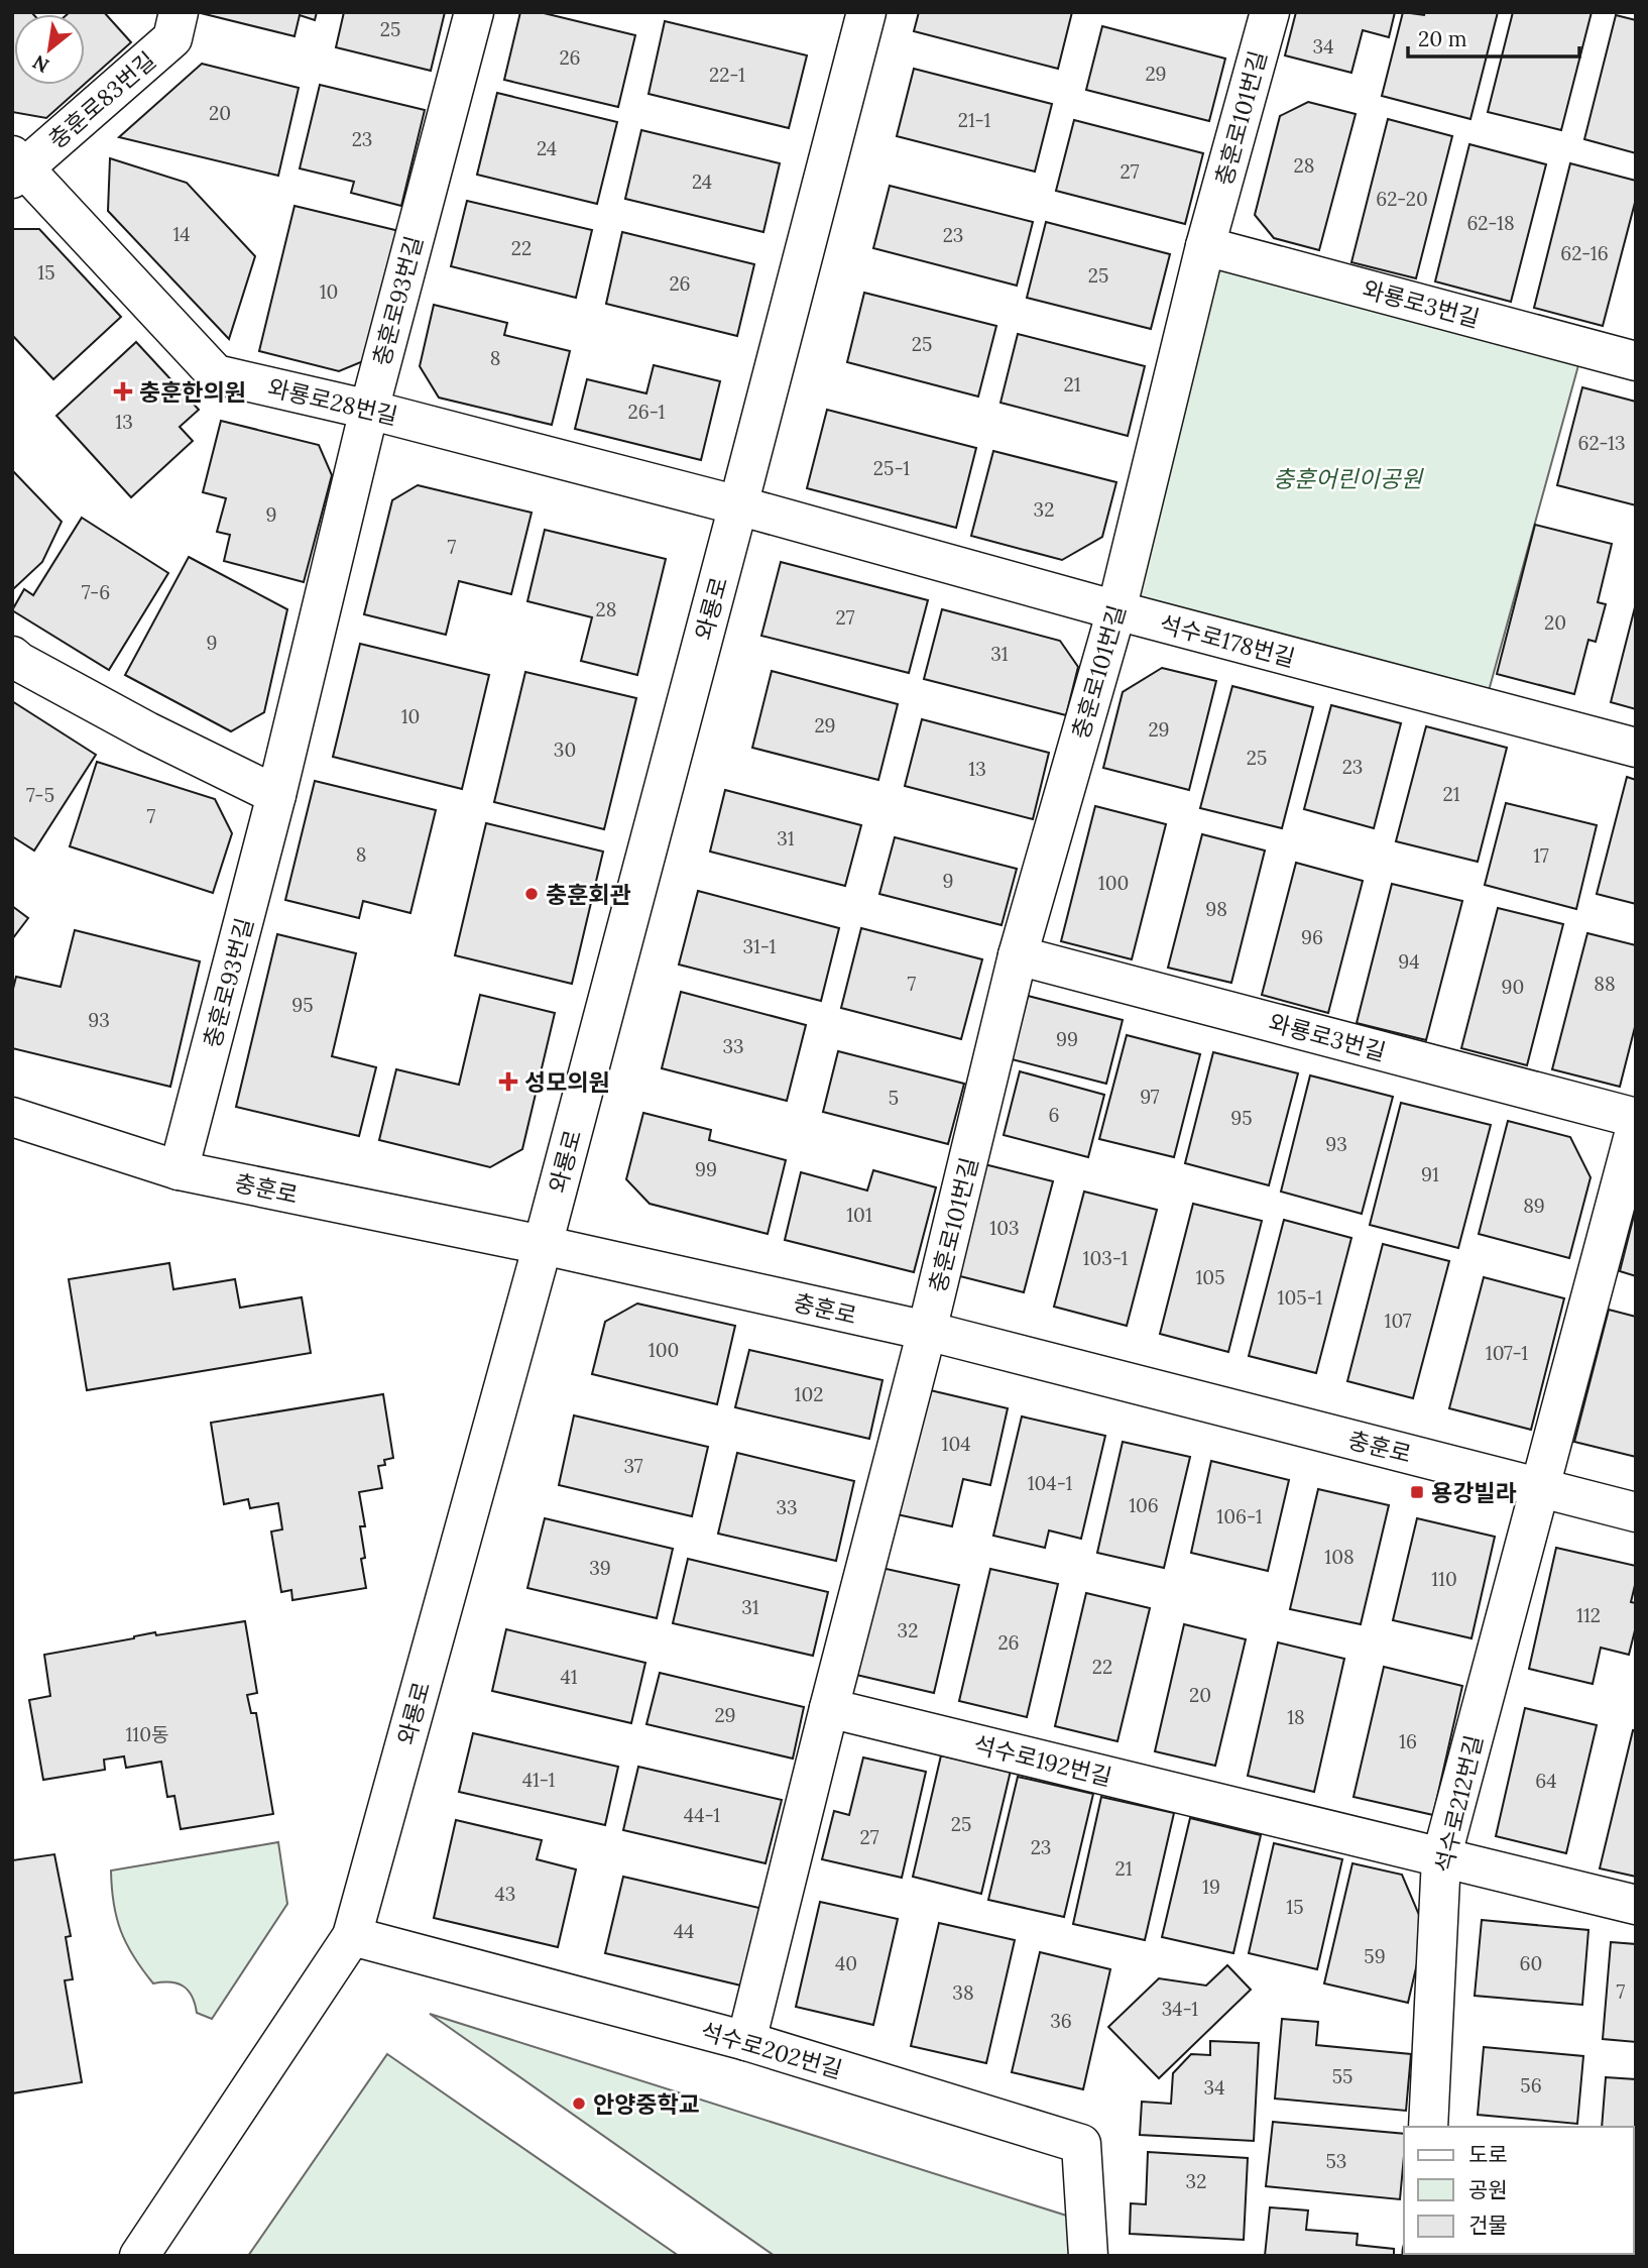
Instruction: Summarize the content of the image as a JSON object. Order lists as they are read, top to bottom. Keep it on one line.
{"streets":{"street":["충훈로83번길","충훈로101번길","충훈로93번길","와룡로3번길","와룡로28번길","와룡로","석수로178번길","충훈로","석수로192번길","석수로212번길","석수로202번길"]},"crossings":[["충훈로83번길","와룡로28번길"],["충훈로101번길","와룡로3번길"],["충훈로101번길","석수로178번길"],["충훈로101번길","충훈로"],["충훈로93번길","와룡로28번길"],["충훈로93번길","충훈로"],["와룡로28번길","와룡로"],["와룡로28번길","석수로178번길"],["와룡로","석수로178번길"],["와룡로","충훈로"],["와룡로","석수로202번길"],["충훈로","석수로212번길"],["석수로192번길","석수로212번길"]],"parks":["충훈어린이공원"],"places":{"health":["충훈한의원","성모의원"],"other":["충훈회관","안양중학교"],"transit":["용강빌라"]},"house_numbers":["25","34","26","29","22-1","20","21-1","23","24","28","27","24","62-20","62-18","14","23","22","62-16","15","25","26","10","25","8","21","26-1","13","62-13","25-1","32","9","7","7-6","28","27","20","9","31","10","29","29","30","25","23","13","21","7-5","7","31","8","17","9","100","98","96","31-1","94","7","88","90","95","93","99","33","97","5","6","95","93","99","91","89","101","103","103-1","105","105-1","107","100","107-1","102","104","37","104-1","106","33","106-1","108","39","110","31","112","32","26","22","41","20","29","18","110동","16","41-1","64","44-1","25","27","23","21","19","43","15","44","59","40","60","7","38","34-1","36","55","56","34","53","32"],"legend":["도로","공원","건물"],"scale_bar":"20 m","north":"bottom left"}
